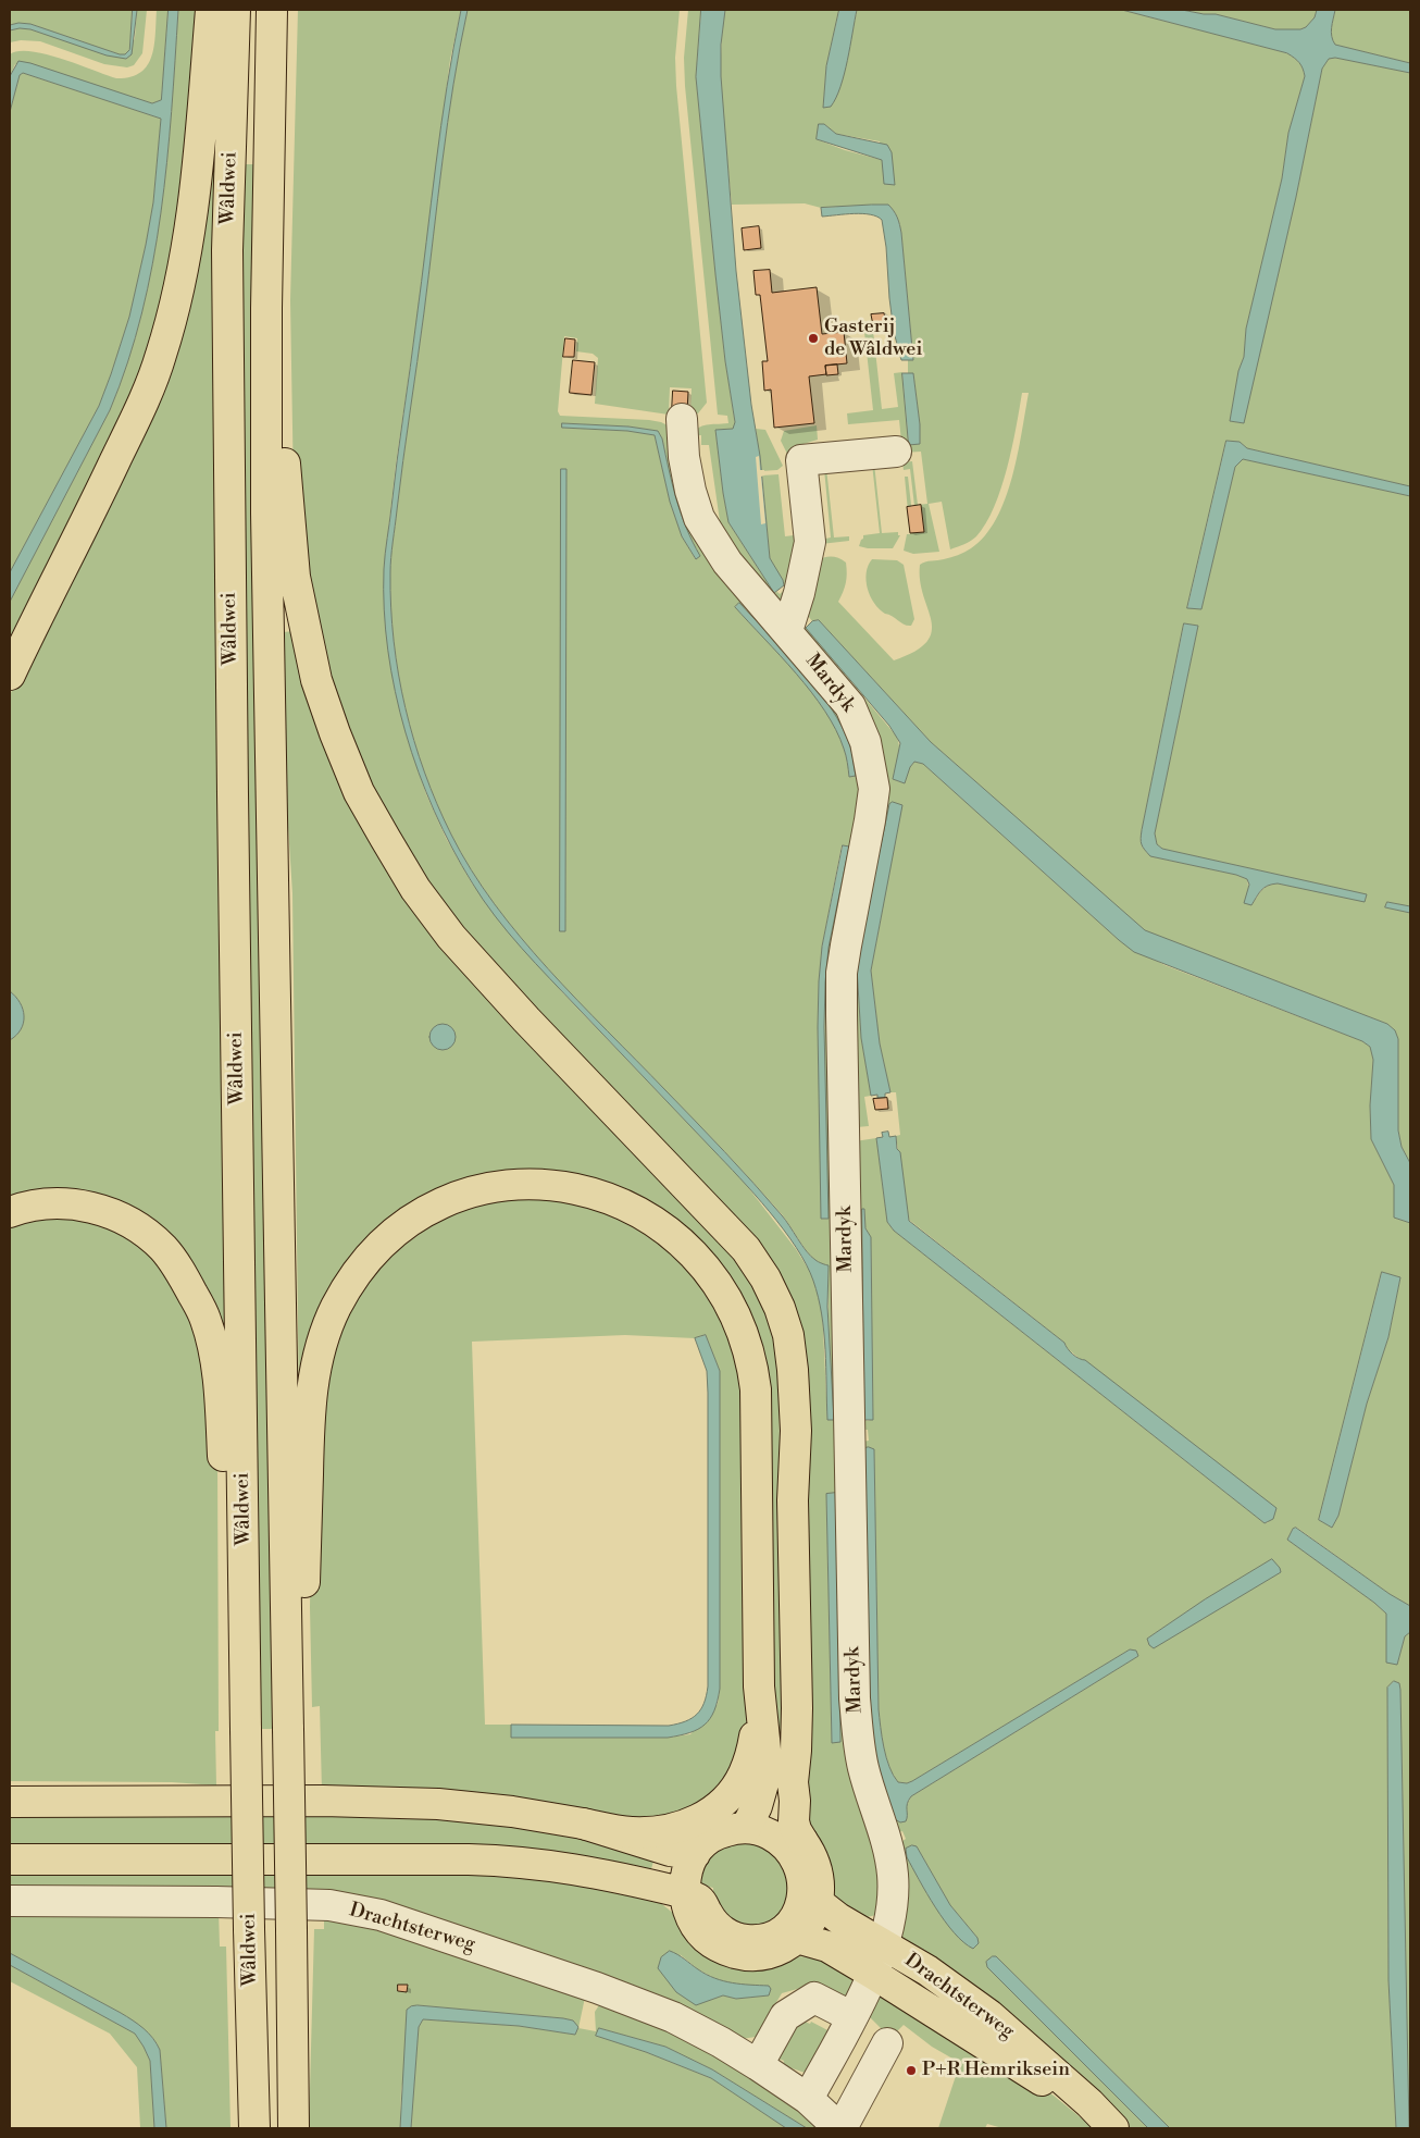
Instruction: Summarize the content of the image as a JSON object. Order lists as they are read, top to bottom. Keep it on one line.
{"streets":{"main road":["Wâldwei","Drachtsterweg"],"street":["Mardyk"]},"crossings":[["Mardyk","Drachtsterweg"]],"places":["Gasterij de Wâldwei","P+R Hemriksein"]}
